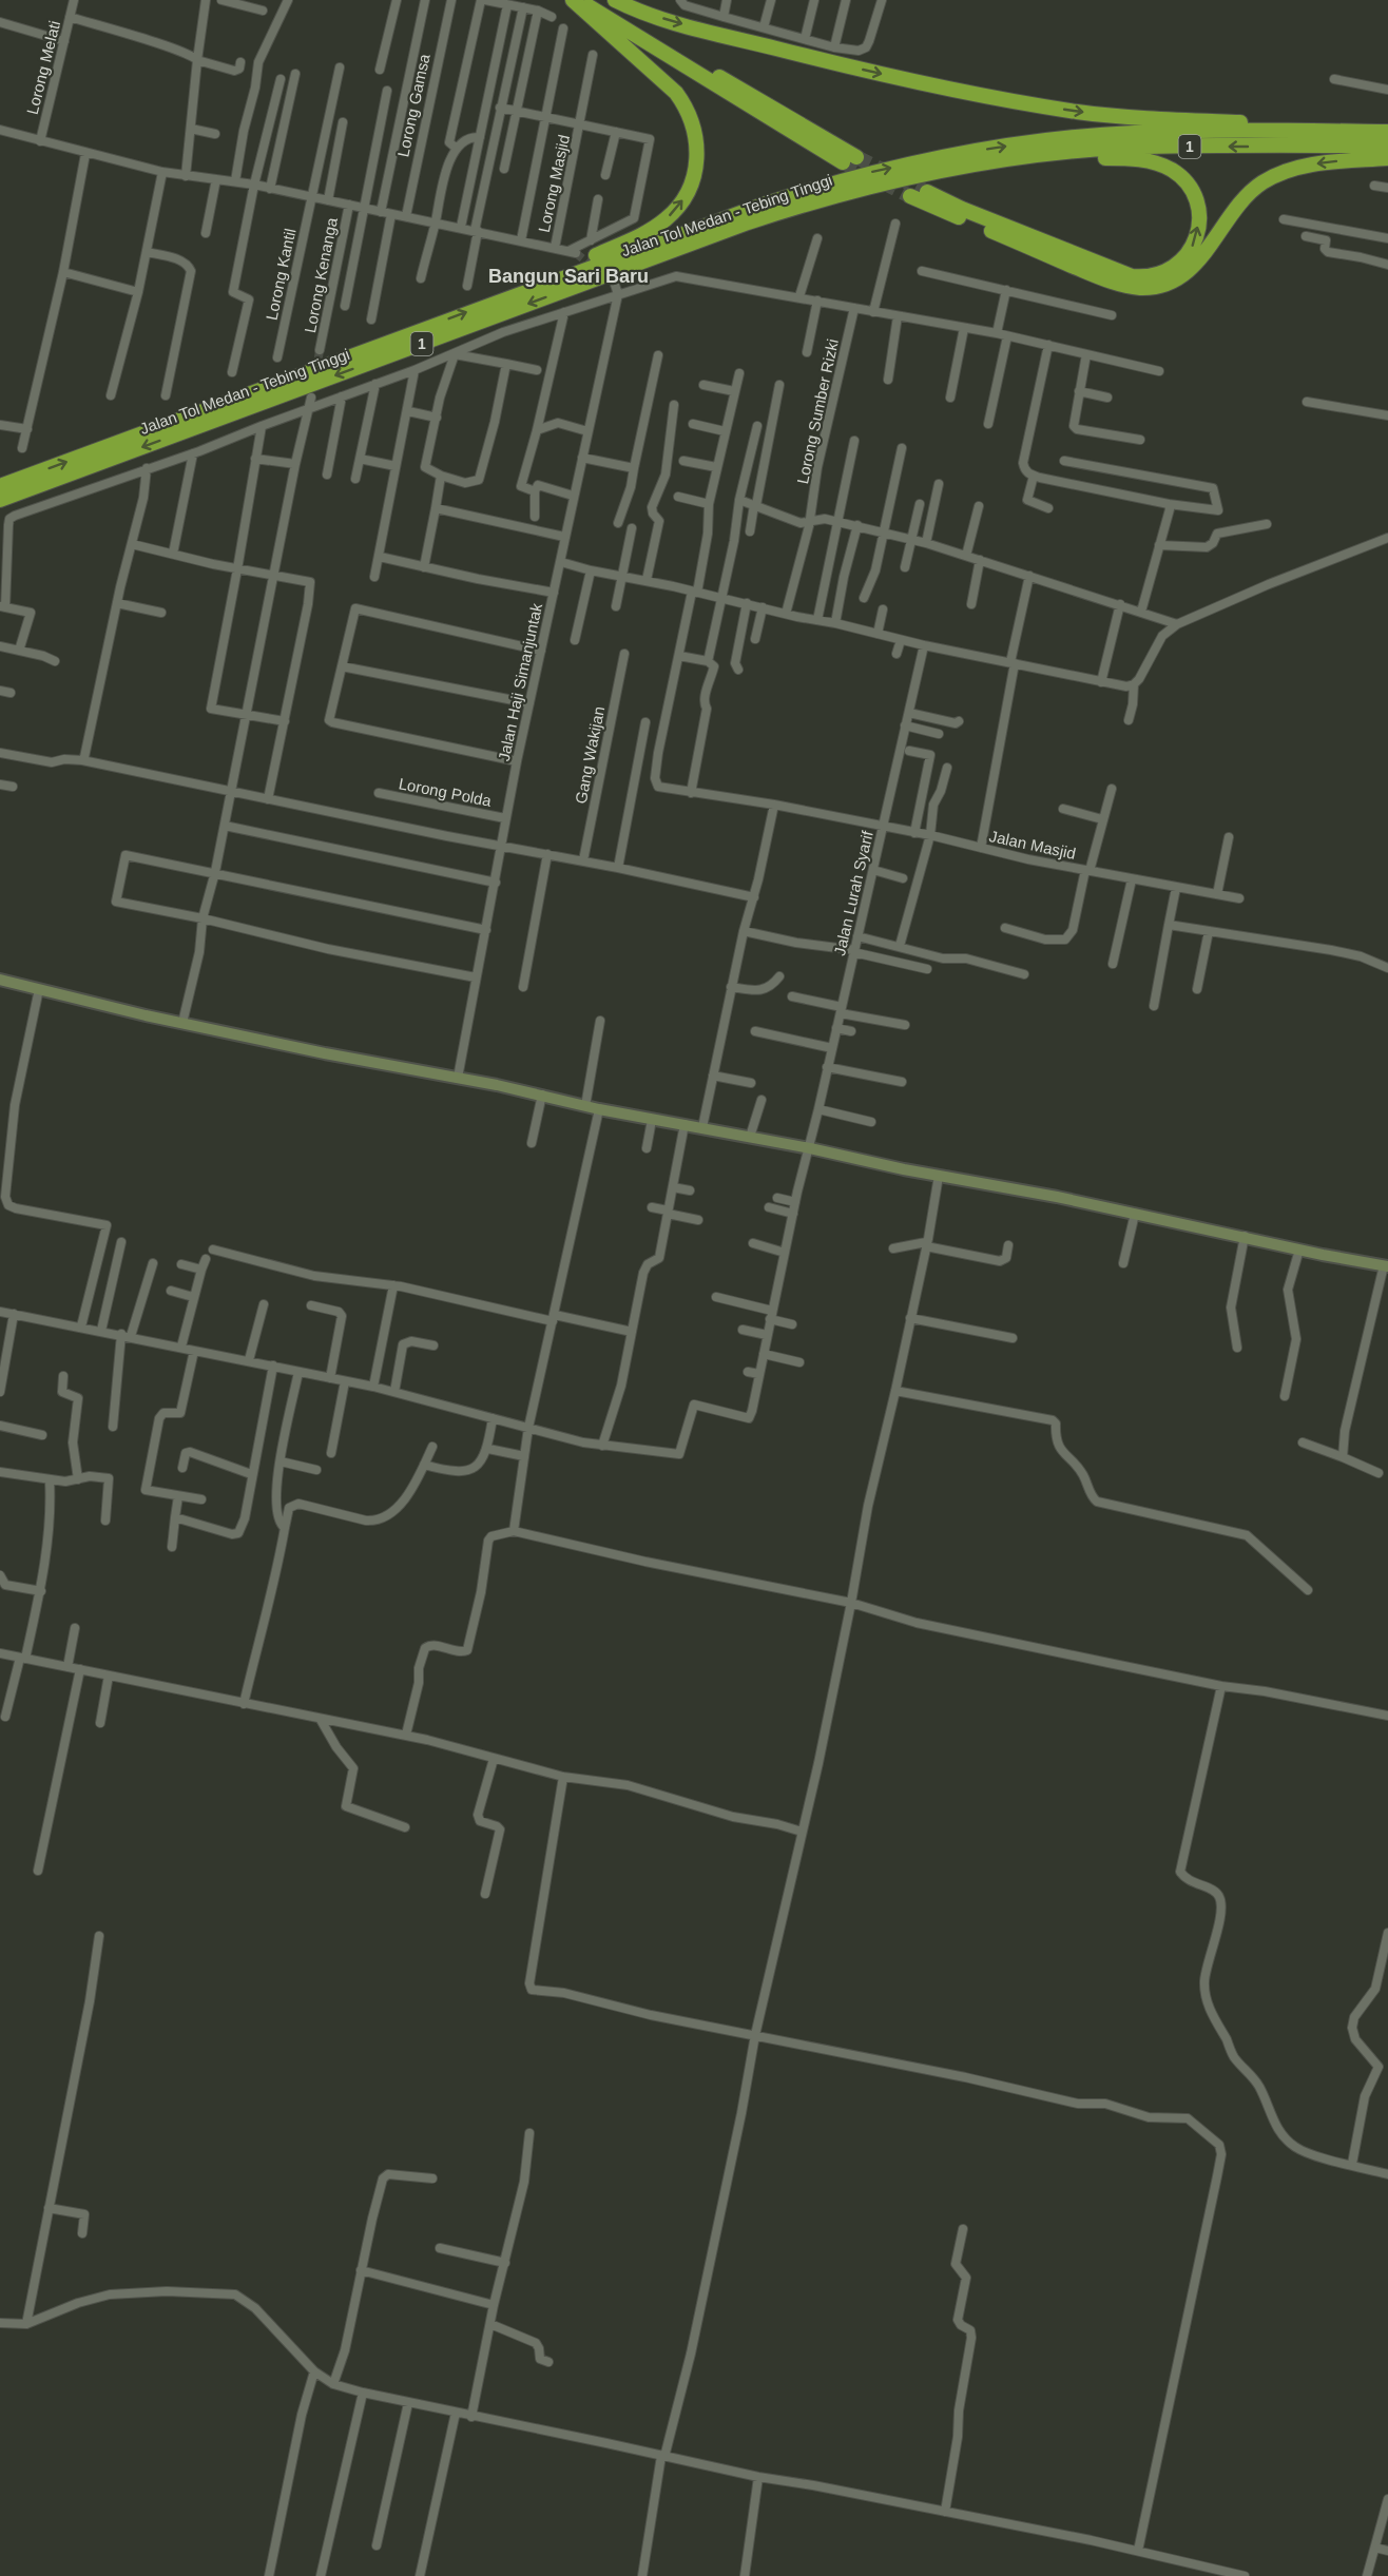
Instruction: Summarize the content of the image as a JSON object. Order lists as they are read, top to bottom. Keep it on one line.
{"streets":{"highway":["1","Jalan Tol Medan - Tebing Tinggi"],"street":["Lorong Melati","Lorong Gamsa","Lorong Masjid","Lorong Kantil","Lorong Kenanga","Lorong Sumber Rizki","Jalan Haji Simanjuntak","Gang Wakijan","Lorong Polda","Jalan Masjid","Jalan Lurah Syarif"]},"crossings":[["1","Jalan Tol Medan - Tebing Tinggi"],["Jalan Haji Simanjuntak","Lorong Polda"],["Jalan Masjid","Jalan Lurah Syarif"]],"districts":["Bangun Sari Baru"]}
